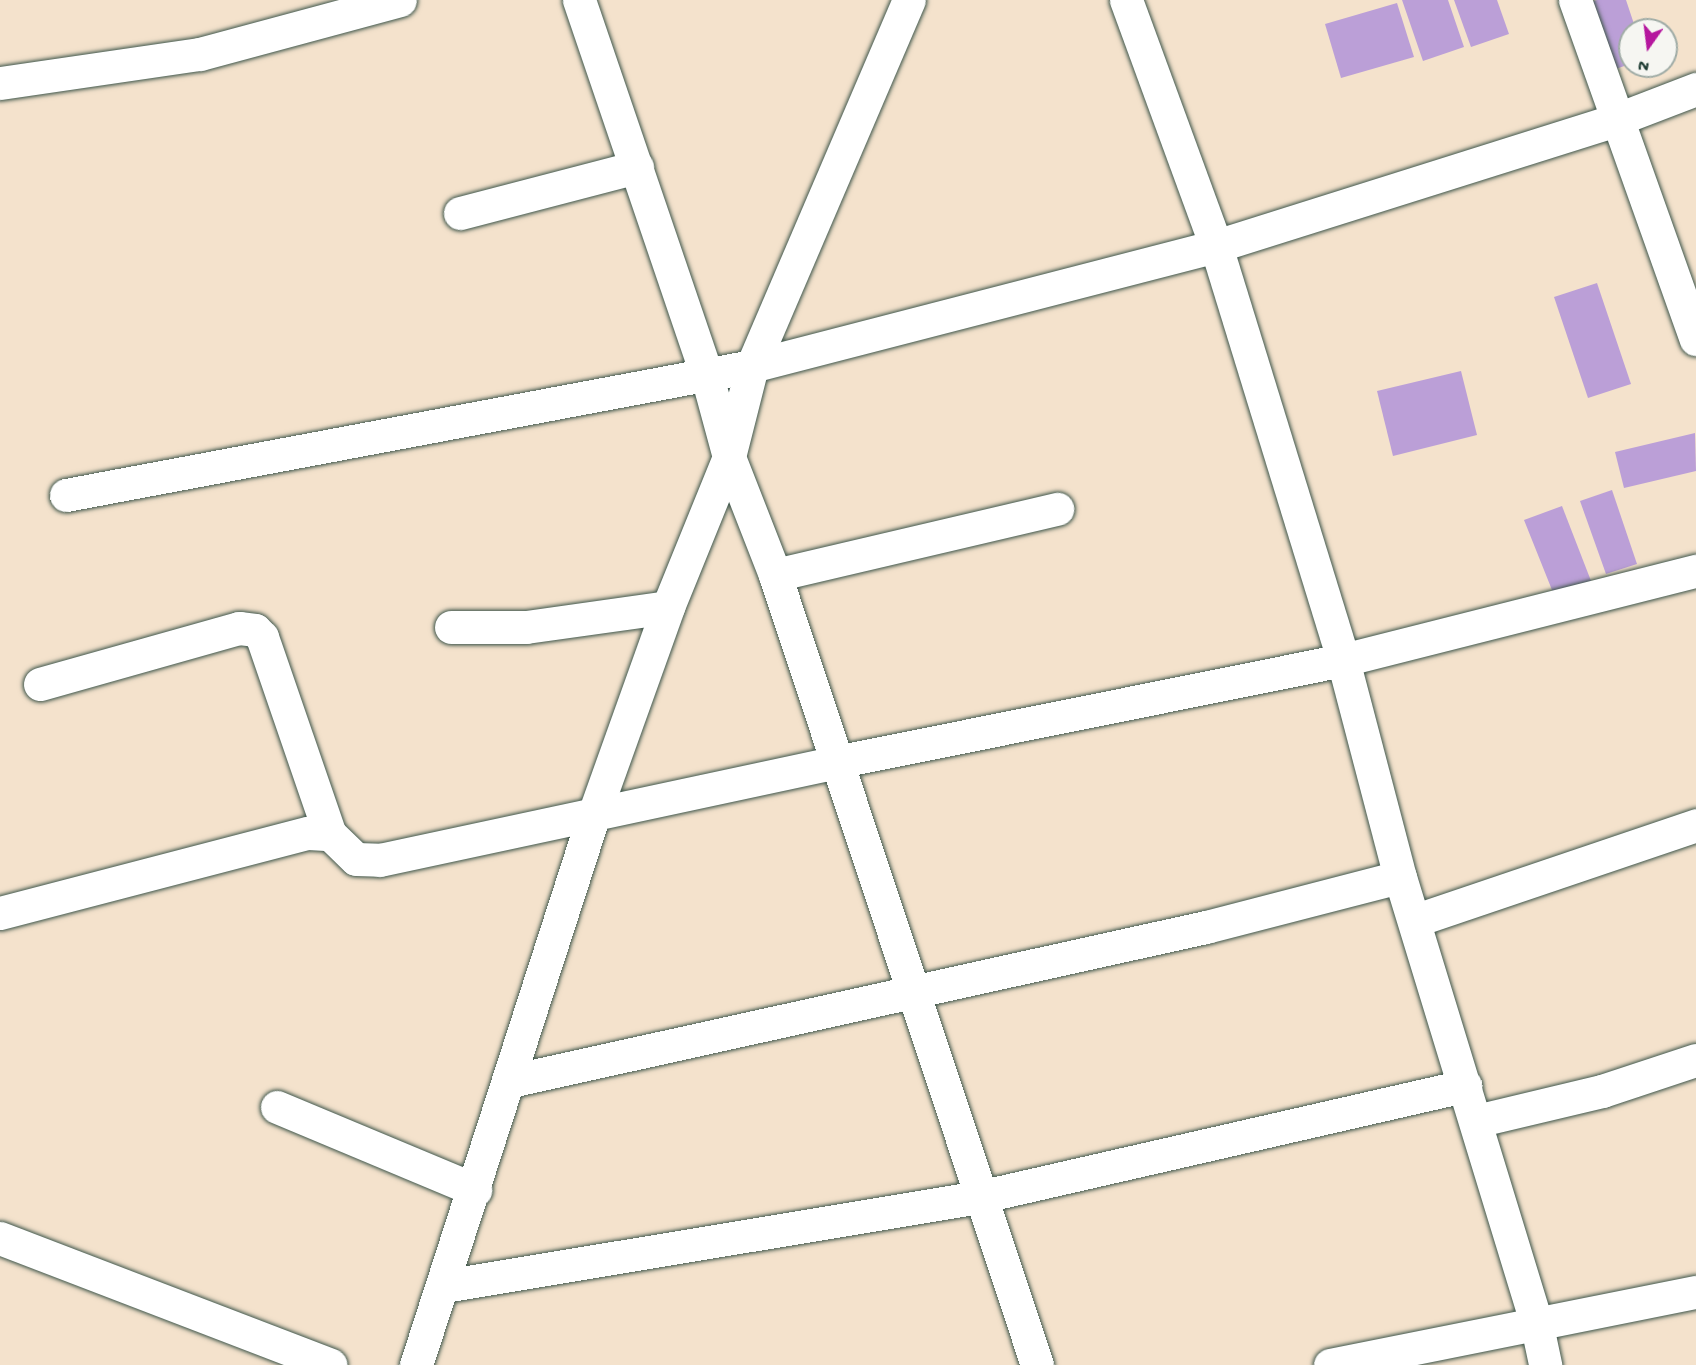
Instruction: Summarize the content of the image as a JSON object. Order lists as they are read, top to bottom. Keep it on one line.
{"north":"bottom"}
